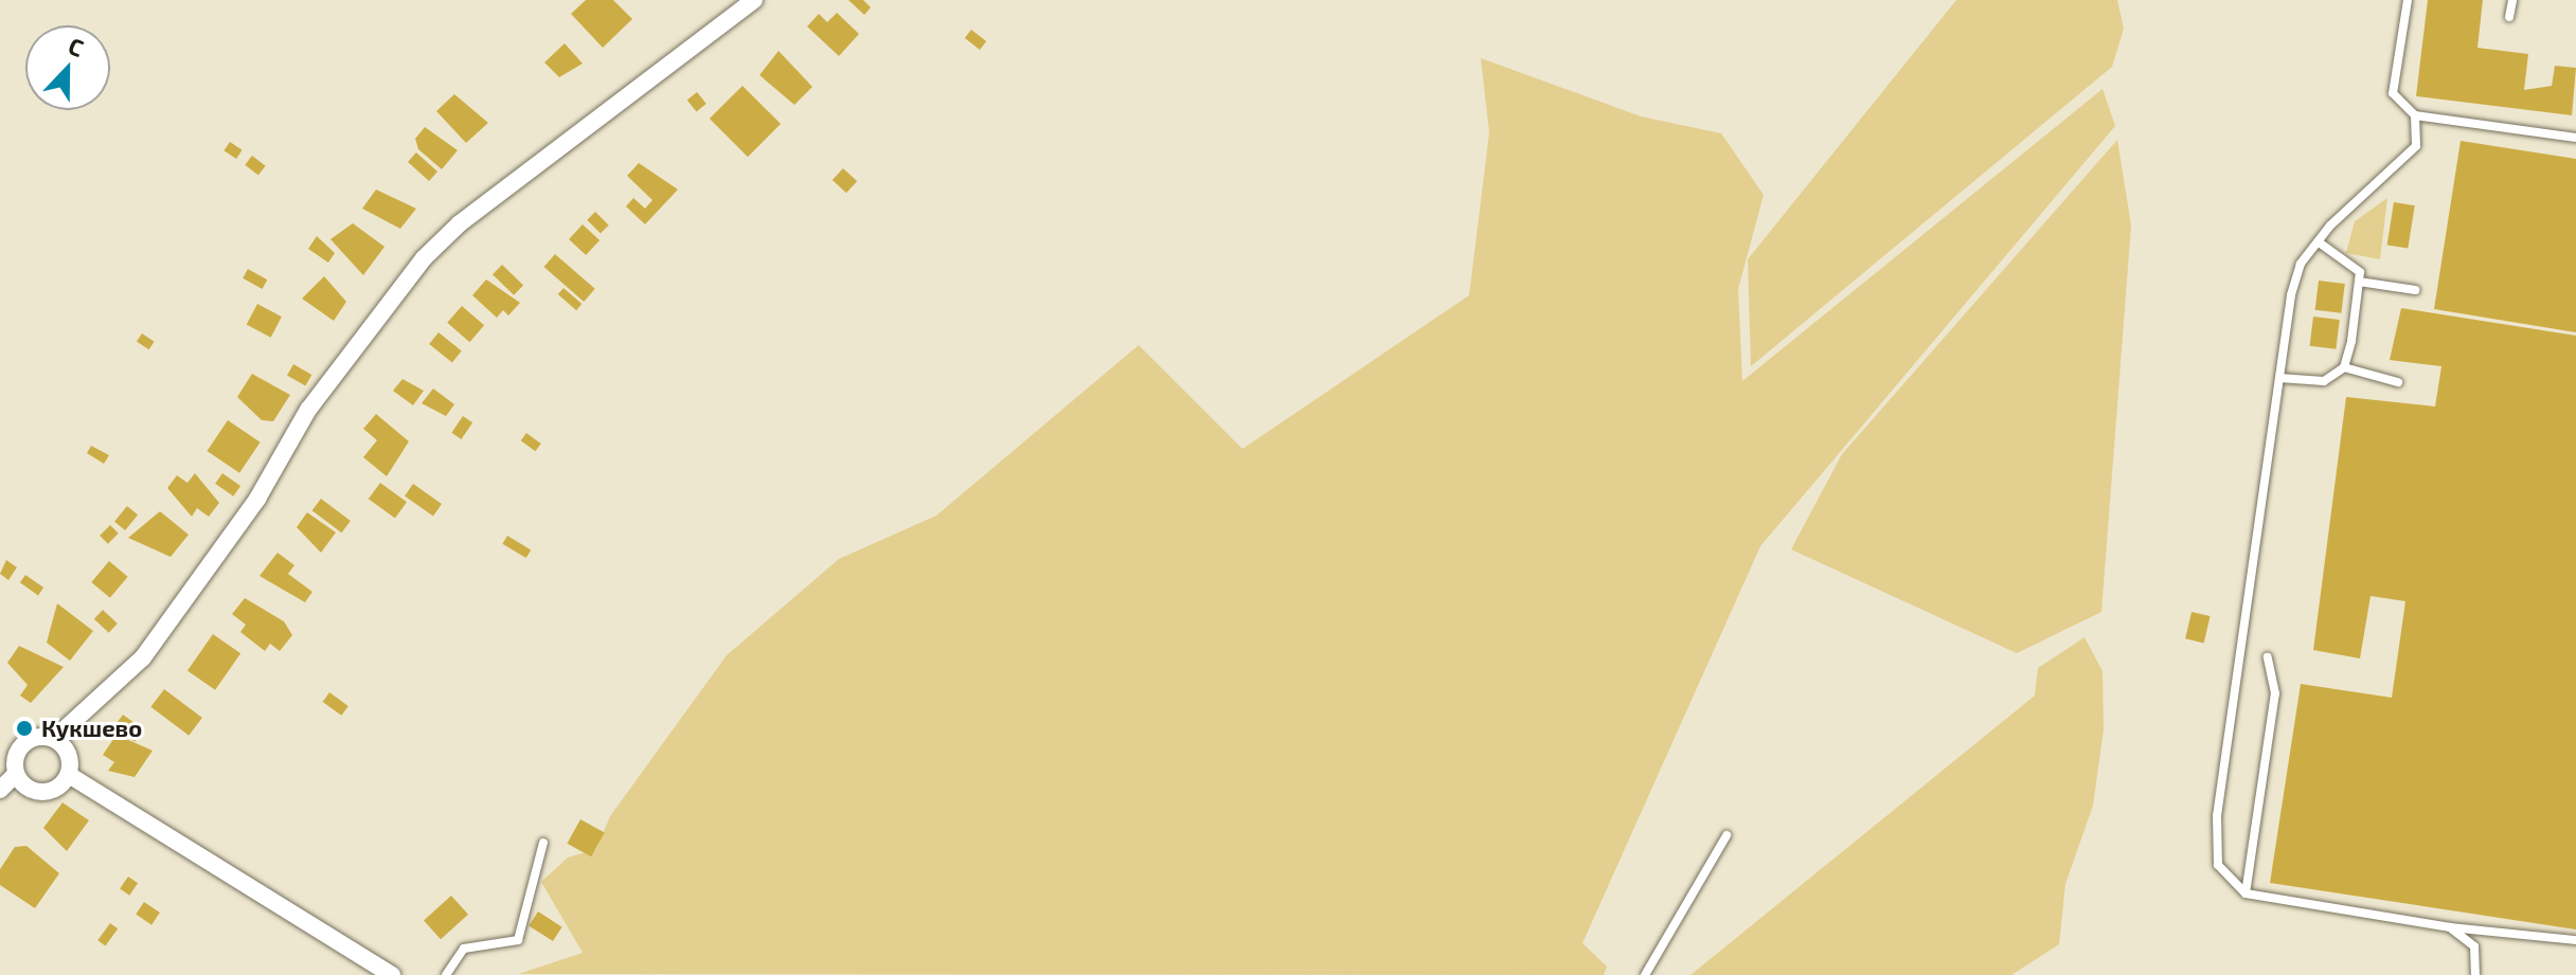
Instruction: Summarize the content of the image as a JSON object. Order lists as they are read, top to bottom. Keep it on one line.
{"places":["Кукшево"],"north":"top"}
